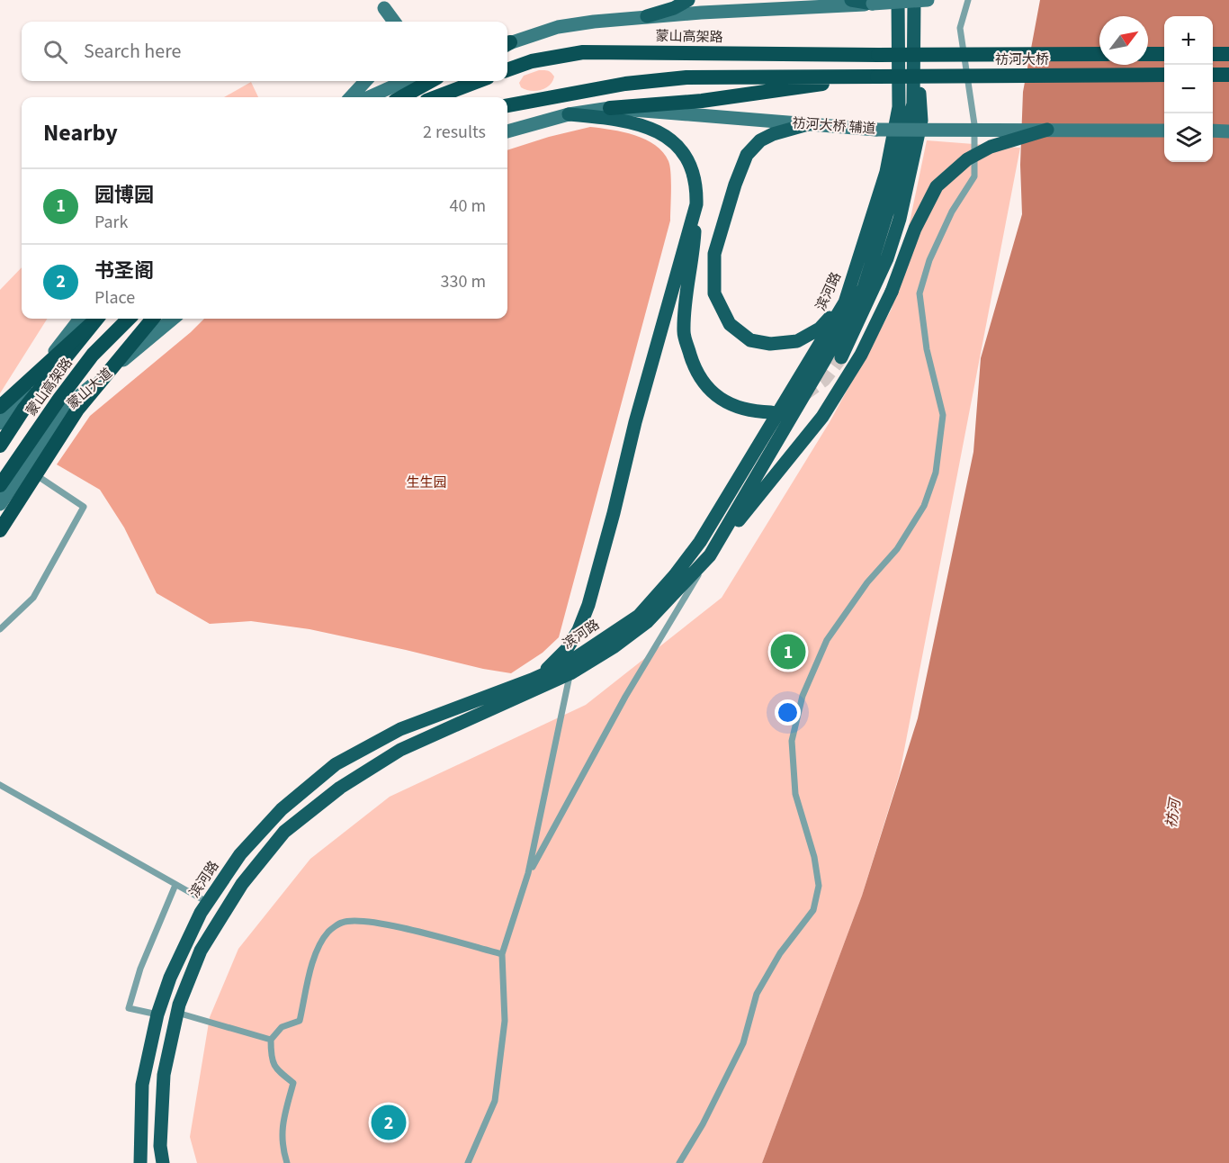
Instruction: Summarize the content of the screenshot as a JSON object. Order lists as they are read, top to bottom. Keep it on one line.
{"streets":{"highway":["蒙山高架路","祊河大桥"],"main road":["祊河大桥 辅道","滨河路","蒙山大道"]},"crossings":[["蒙山高架路","祊河大桥"]],"water":["祊河"],"parks":["生生园"],"north":"top right","page":{"map_buttons":["+","−"],"search":"Search here","heading":["Nearby","2 results"],"list":[{"mark":"1","name":"园博园","note":"Park","value":"40 m"},{"mark":"2","name":"书圣阁","note":"Place","value":"330 m"}],"pins":["1","2"]}}
